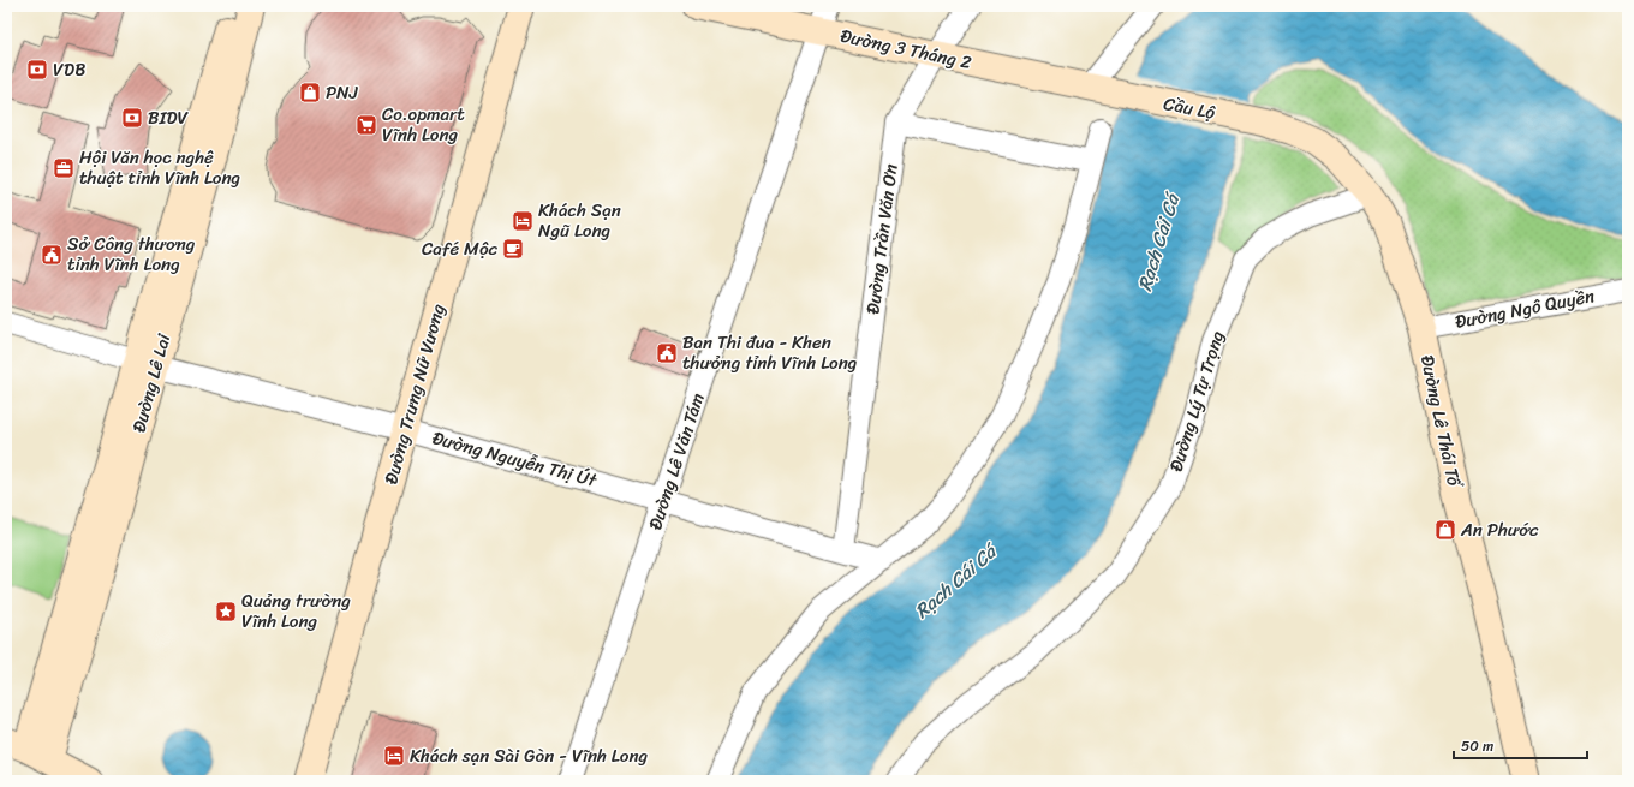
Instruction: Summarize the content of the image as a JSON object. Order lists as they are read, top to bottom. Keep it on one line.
{"streets":{"main road":["Đường 3 Tháng 2","Cầu Lộ","Đường Lê Lai","Đường Trưng Nữ Vương","Đường Lê Thái Tổ"],"street":["Đường Trần Văn Ơn","Đường Ngô Quyền","Đường Lý Tự Trọng","Đường Nguyễn Thị Út","Đường Lê Văn Tám"]},"crossings":[["Đường 3 Tháng 2","Cầu Lộ"],["Đường 3 Tháng 2","Đường Trần Văn Ơn"],["Đường 3 Tháng 2","Đường Lê Văn Tám"],["Cầu Lộ","Đường Lê Thái Tổ"],["Đường Trần Văn Ơn","Đường Nguyễn Thị Út"],["Đường Ngô Quyền","Đường Lê Thái Tổ"],["Đường Lê Lai","Đường Nguyễn Thị Út"],["Đường Trưng Nữ Vương","Đường Nguyễn Thị Út"],["Đường Lý Tự Trọng","Đường Lê Thái Tổ"],["Đường Nguyễn Thị Út","Đường Lê Văn Tám"]],"water":["Rạch Cái Cá"],"places":{"bank":["VDB","BIDV"],"shop":["PNJ","An Phước"],"supermarket":["Co.opmart Vĩnh Long"],"office":["Hội Văn học nghệ thuật tỉnh Vĩnh Long"],"hotel":["Khách Sạn Ngũ Long","Khách sạn Sài Gòn - Vĩnh Long"],"cafe":["Café Mộc"],"public building":["Sở Công thương tỉnh Vĩnh Long","Ban Thi đua - Khen thưởng tỉnh Vĩnh Long"],"place":["Quảng trường Vĩnh Long"]},"scale_bar":"50 m"}
